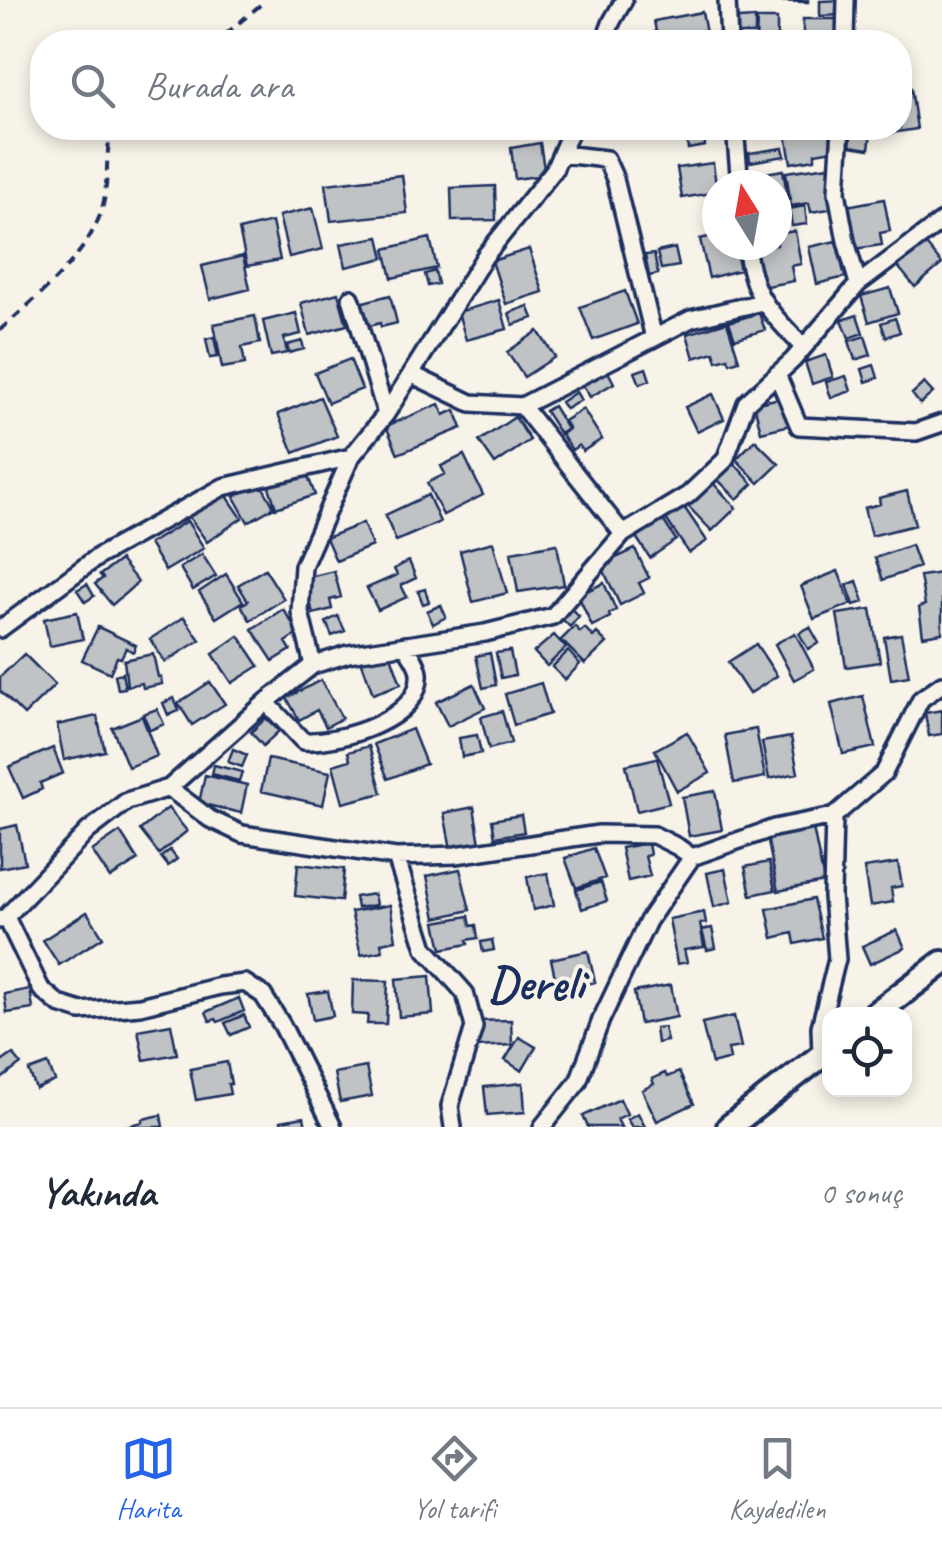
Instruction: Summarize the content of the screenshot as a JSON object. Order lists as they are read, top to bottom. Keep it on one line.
{"districts":["Dereli"],"north":"top","page":{"search":"Burada ara","heading":["Yakında","0 sonuç"],"nav":["Harita","Yol tarifi","Kaydedilen"]}}
